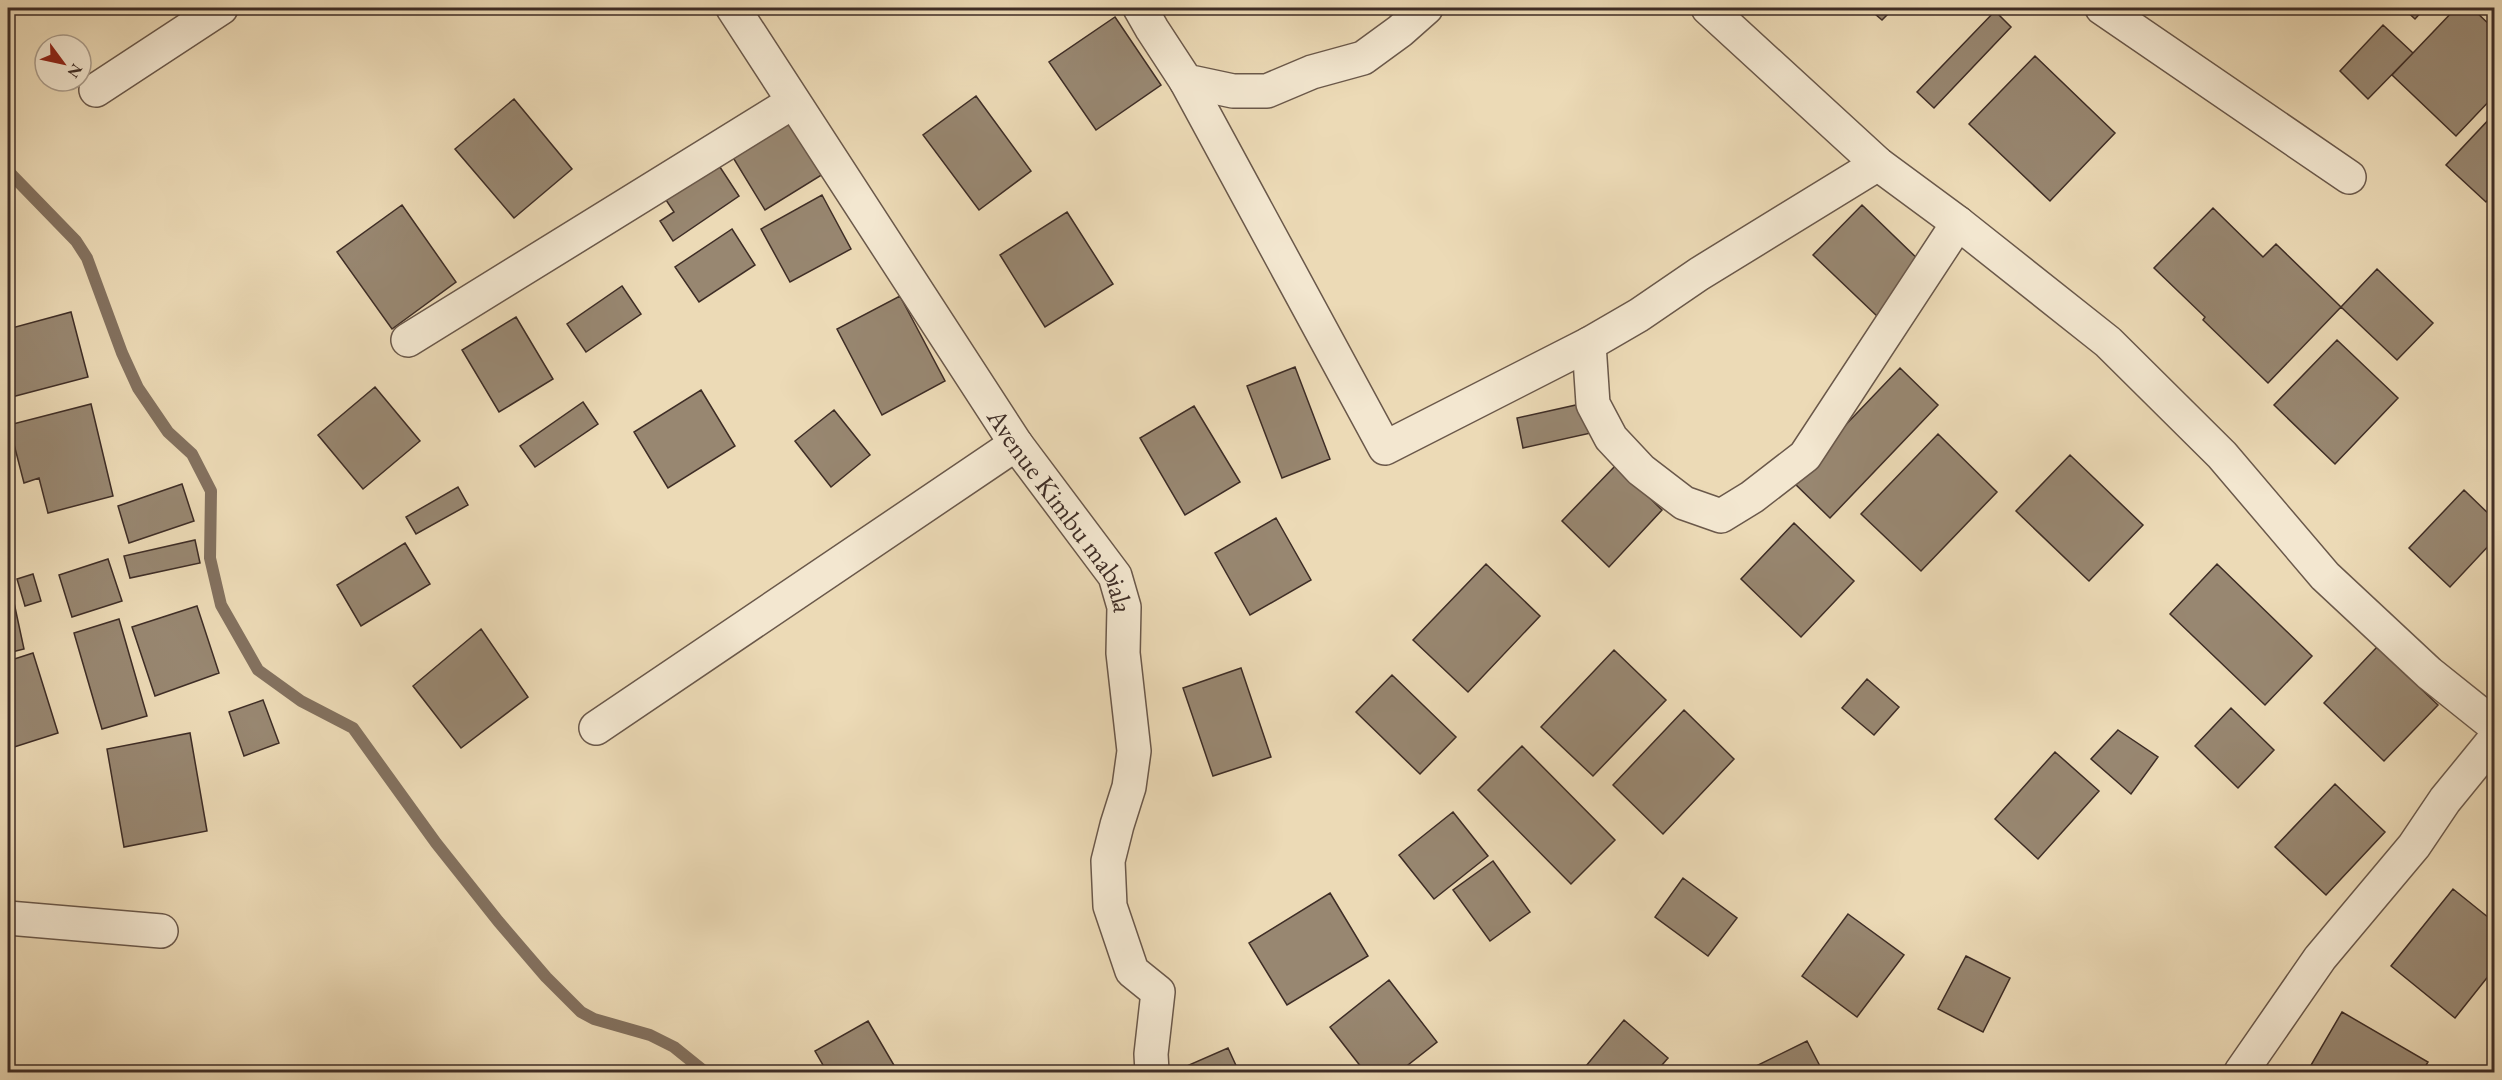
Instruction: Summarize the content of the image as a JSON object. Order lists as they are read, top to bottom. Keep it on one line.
{"streets":{"street":["Avenue Kimbu mabiala"]},"north":"bottom right"}
